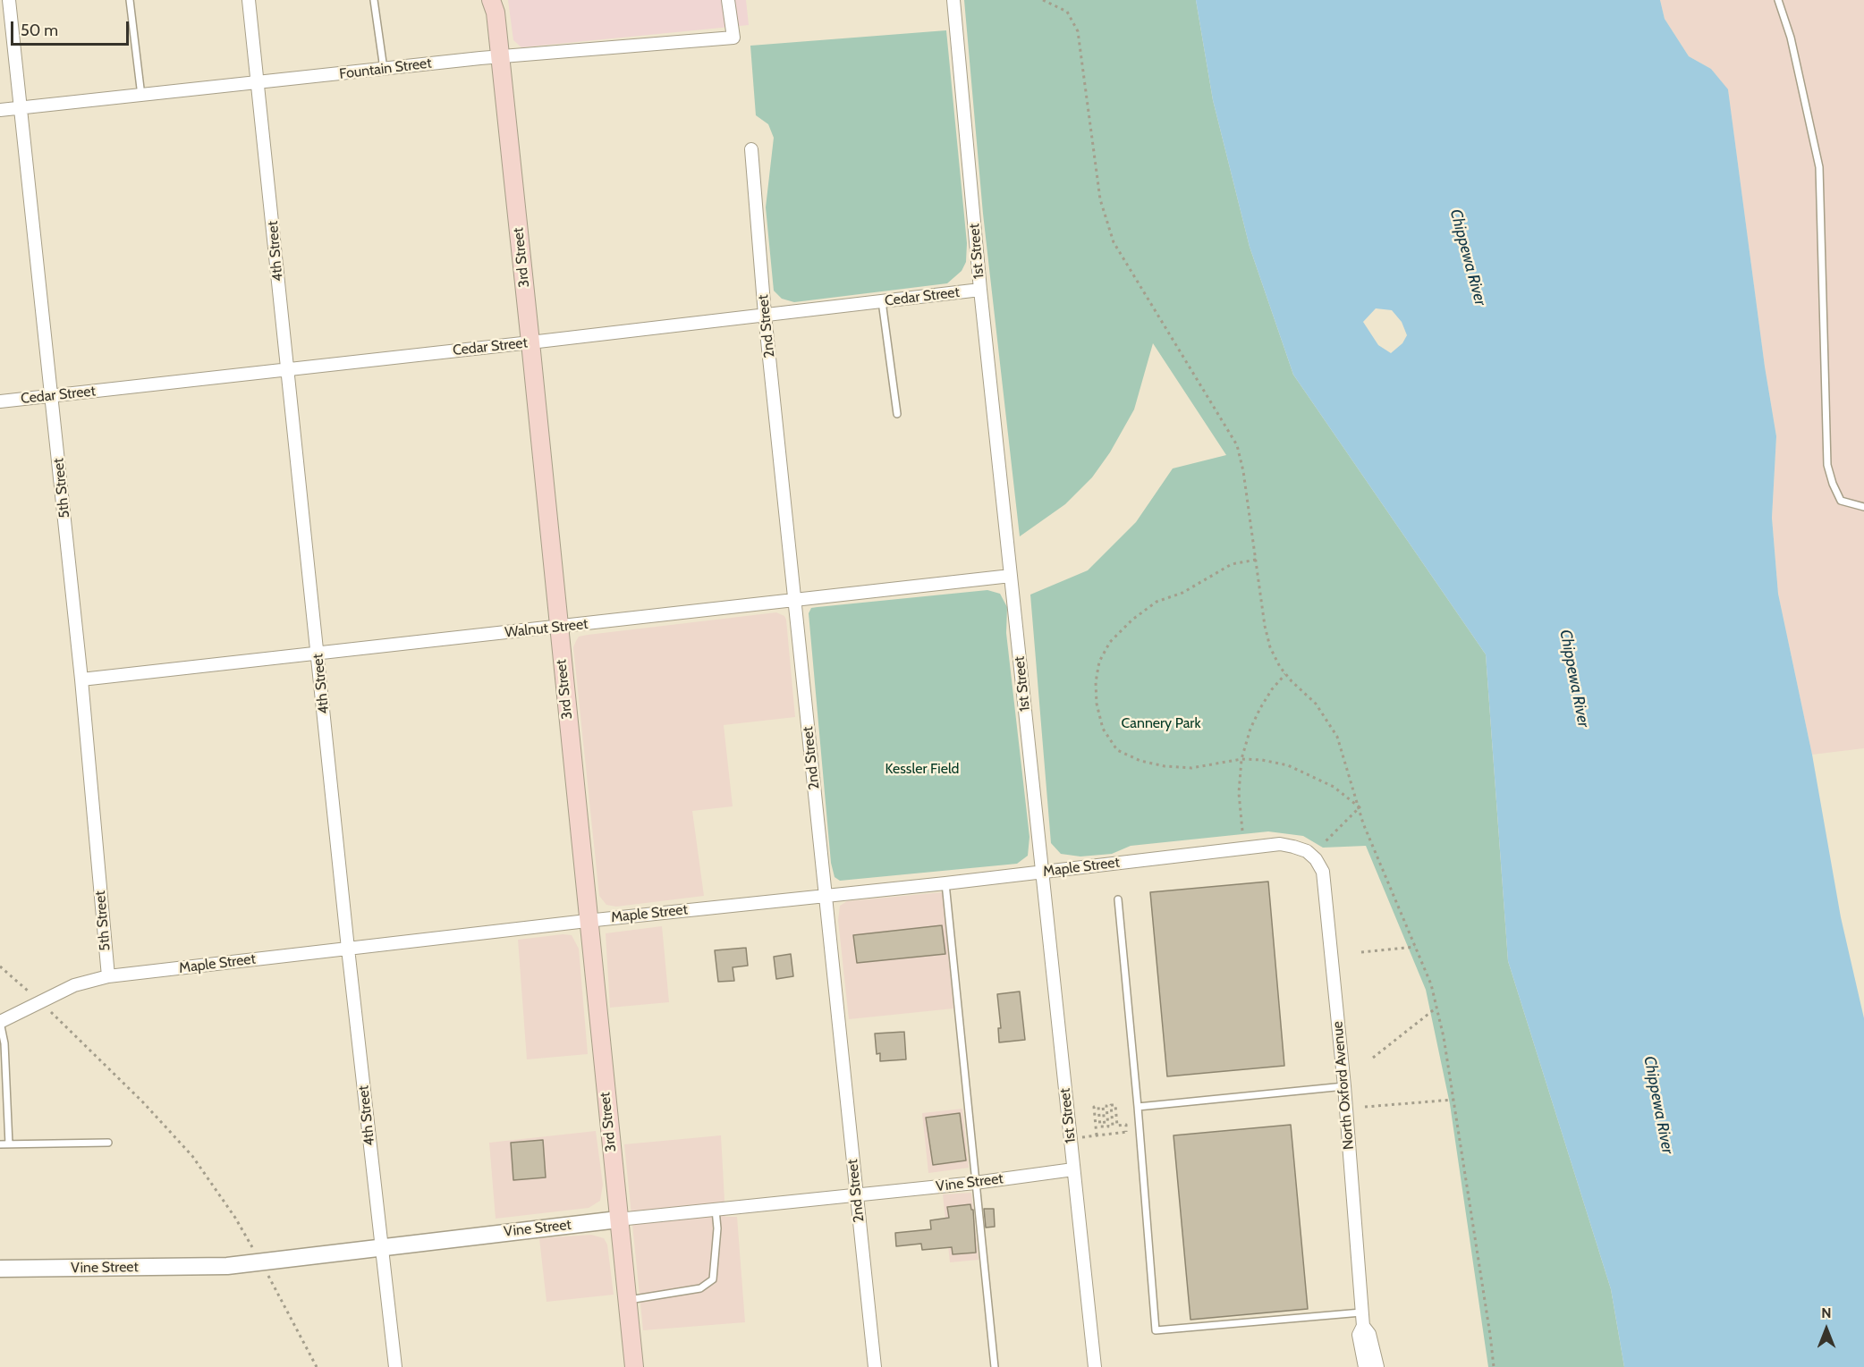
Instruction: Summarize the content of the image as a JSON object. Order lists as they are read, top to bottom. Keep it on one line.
{"streets":{"main road":["3rd Street"],"street":["Fountain Street","4th Street","1st Street","Cedar Street","2nd Street","5th Street","Walnut Street","Maple Street","North Oxford Avenue","Vine Street"]},"crossings":[["Fountain Street","4th Street"],["Fountain Street","3rd Street"],["Fountain Street","5th Street"],["4th Street","Cedar Street"],["4th Street","Walnut Street"],["4th Street","Maple Street"],["4th Street","Vine Street"],["1st Street","Cedar Street"],["1st Street","Walnut Street"],["1st Street","Maple Street"],["1st Street","Vine Street"],["3rd Street","Cedar Street"],["3rd Street","Walnut Street"],["3rd Street","Maple Street"],["3rd Street","Vine Street"],["Cedar Street","2nd Street"],["Cedar Street","5th Street"],["2nd Street","Walnut Street"],["2nd Street","Maple Street"],["2nd Street","Vine Street"],["5th Street","Walnut Street"],["5th Street","Maple Street"],["Maple Street","North Oxford Avenue"]],"water":["Chippewa River"],"parks":["Cannery Park","Kessler Field"],"scale_bar":"50 m","north":"top"}
